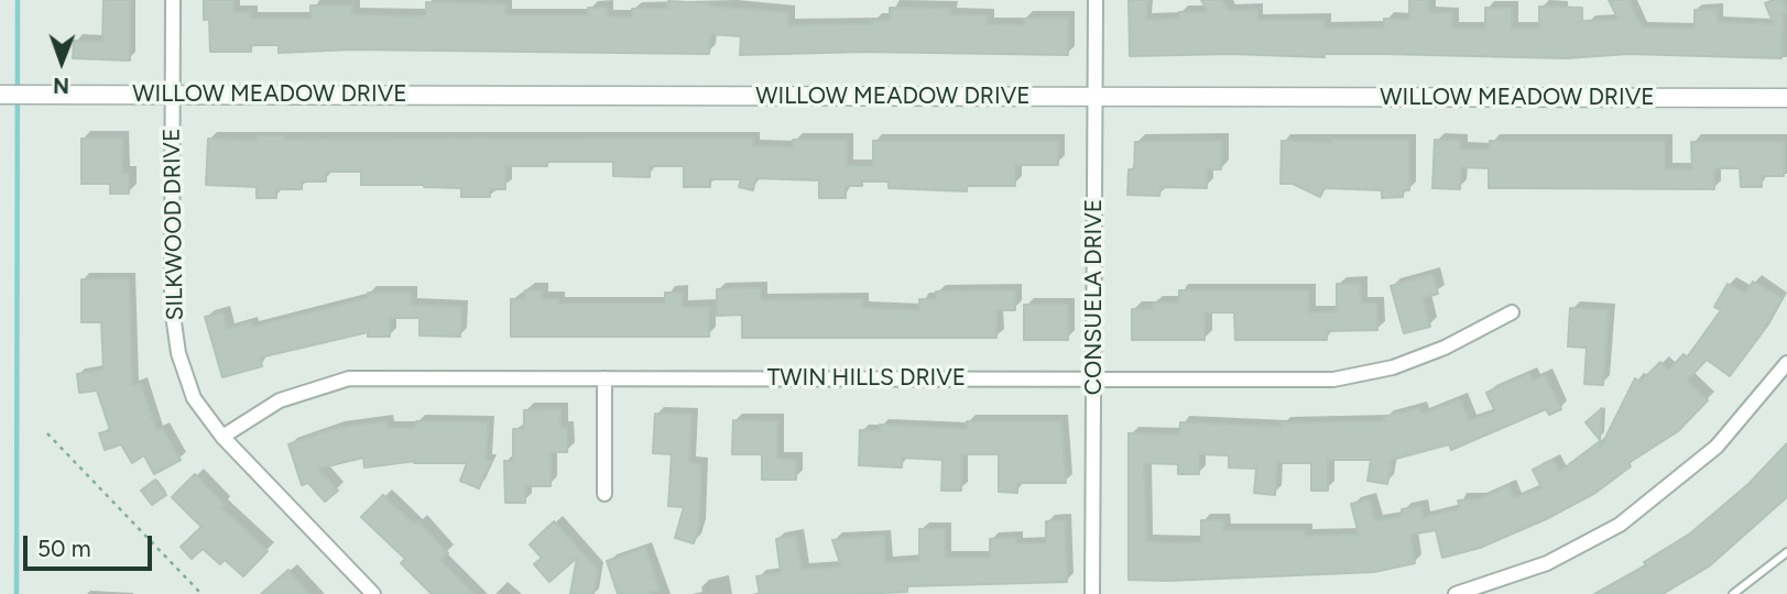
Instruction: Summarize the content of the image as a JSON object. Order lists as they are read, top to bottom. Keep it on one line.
{"streets":{"street":["WILLOW MEADOW DRIVE","SILKWOOD DRIVE","CONSUELA DRIVE","TWIN HILLS DRIVE"]},"crossings":[["WILLOW MEADOW DRIVE","SILKWOOD DRIVE"],["WILLOW MEADOW DRIVE","CONSUELA DRIVE"],["SILKWOOD DRIVE","TWIN HILLS DRIVE"],["CONSUELA DRIVE","TWIN HILLS DRIVE"]],"scale_bar":"50 m","north":"bottom"}
